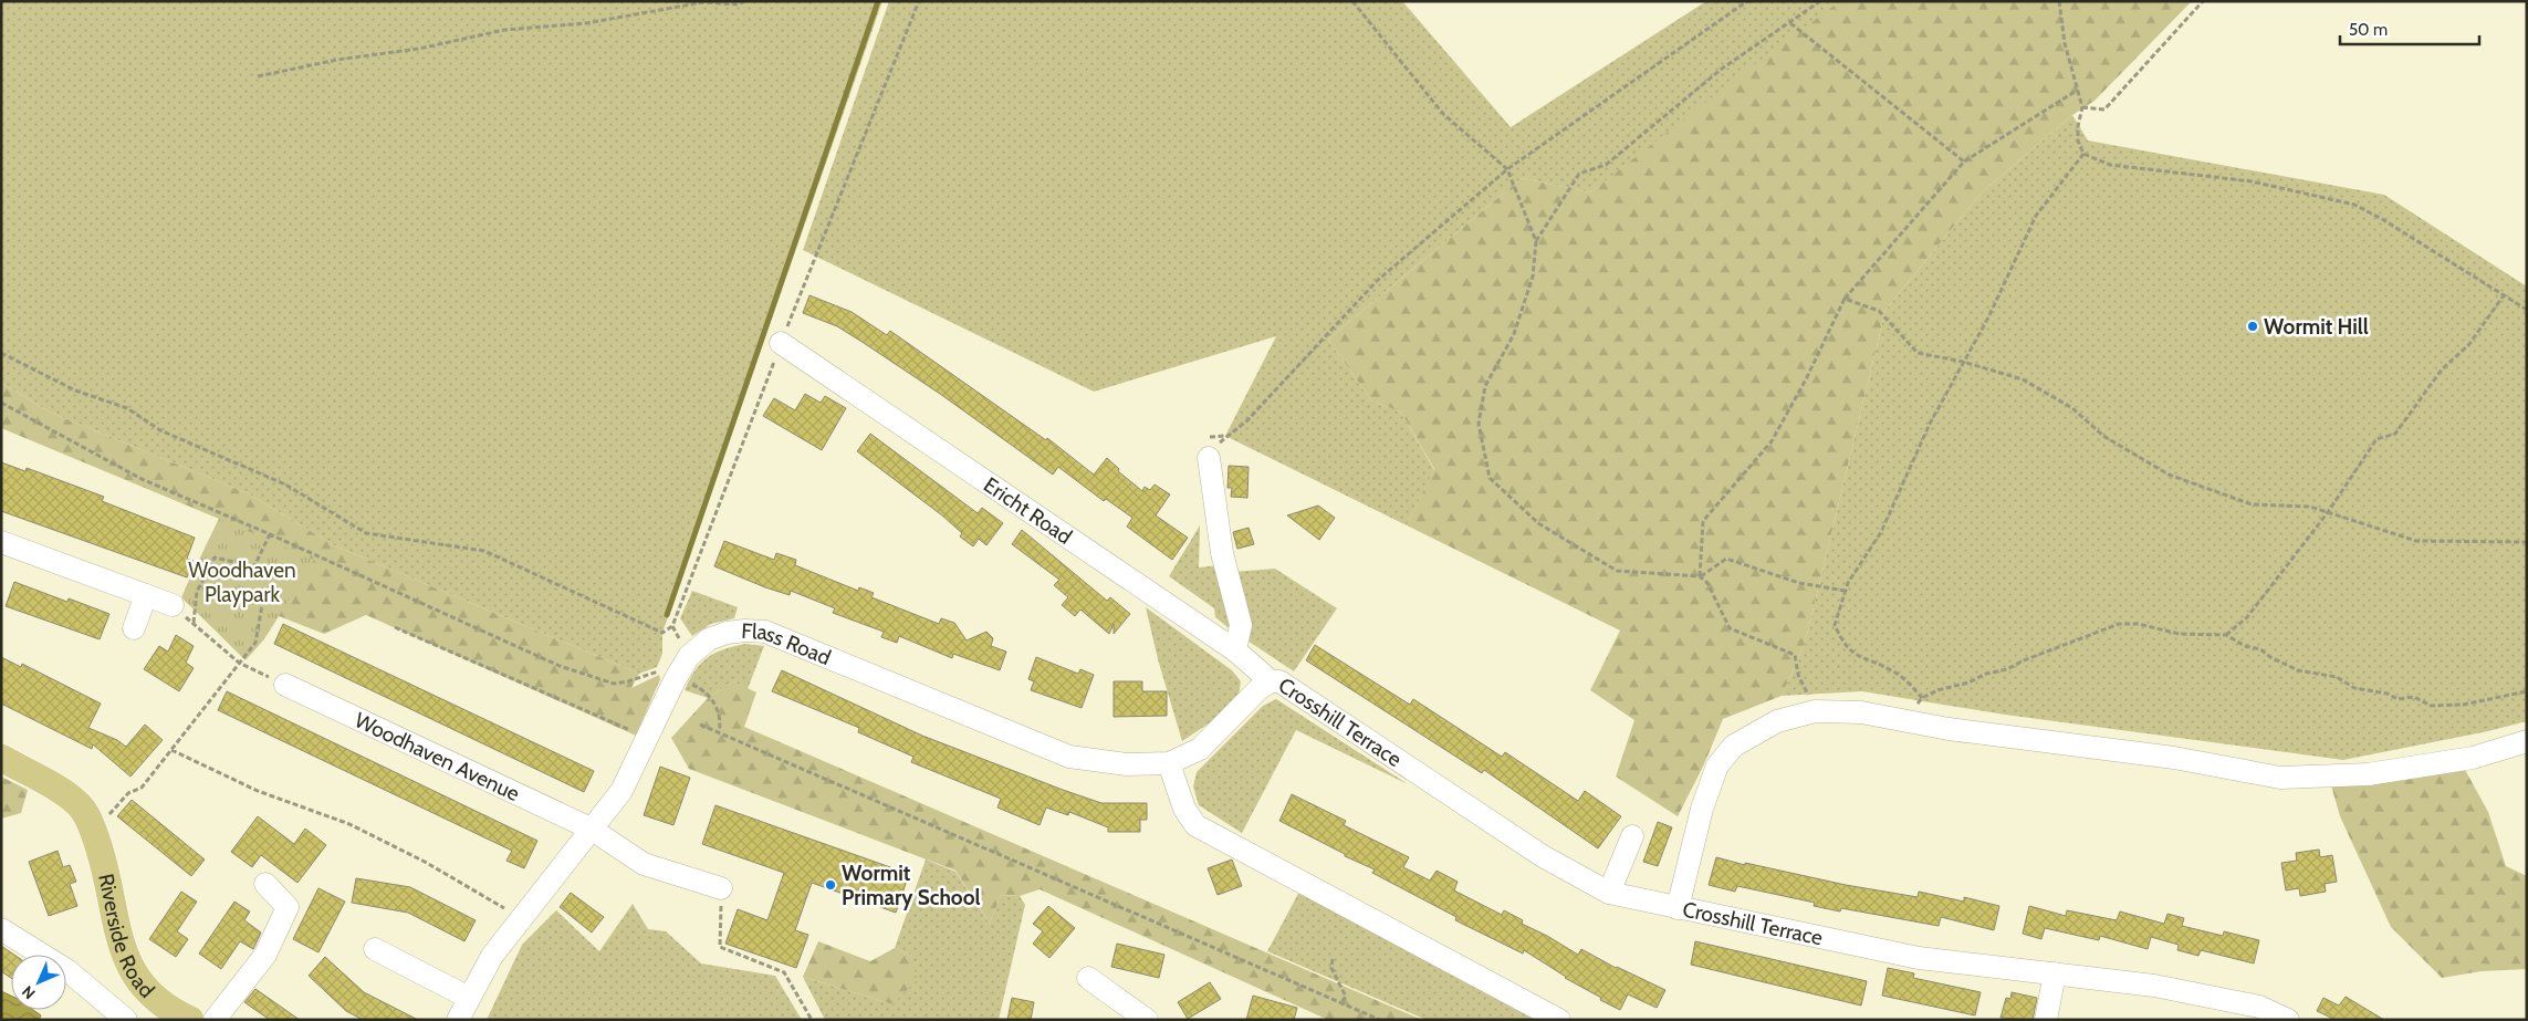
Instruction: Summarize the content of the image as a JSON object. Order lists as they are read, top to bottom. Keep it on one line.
{"streets":{"main road":["Riverside Road"],"street":["Ericht Road","Flass Road","Crosshill Terrace","Woodhaven Avenue"]},"crossings":[["Ericht Road","Flass Road"],["Ericht Road","Crosshill Terrace"],["Flass Road","Crosshill Terrace"],["Flass Road","Woodhaven Avenue"]],"parks":["Woodhaven Playpark"],"places":["Wormit Hill","Wormit Primary School"],"scale_bar":"50 m","north":"bottom left"}
